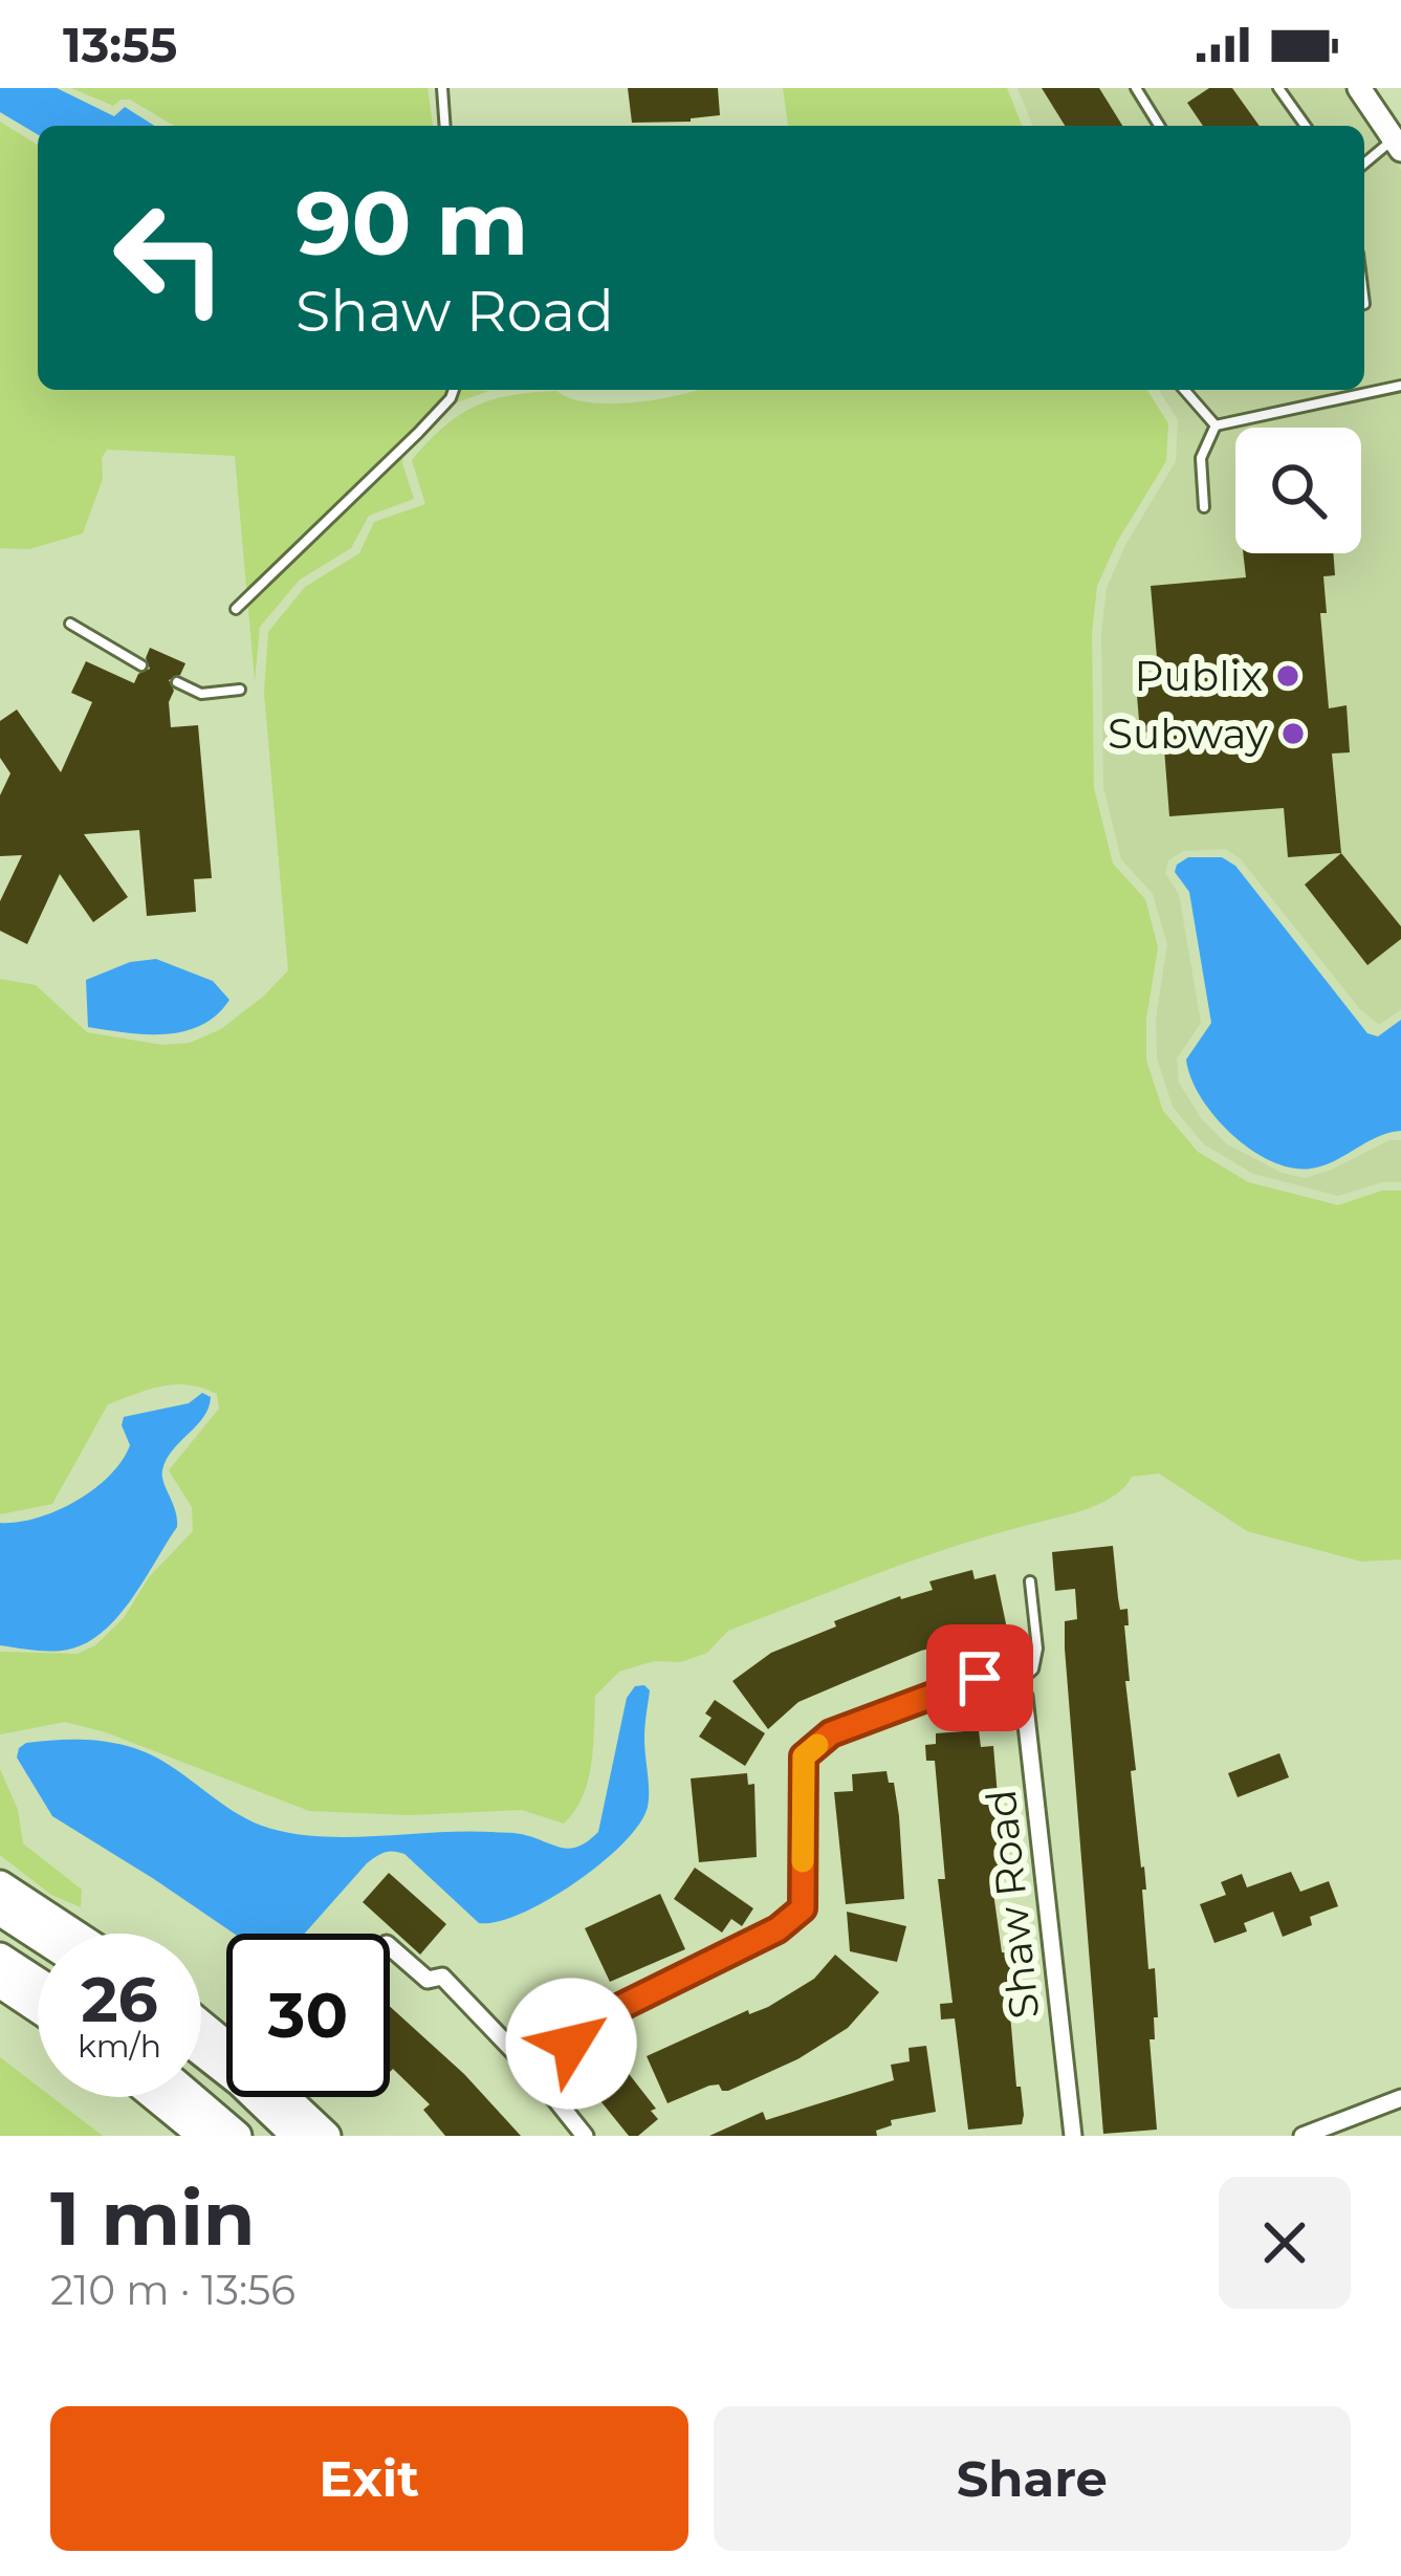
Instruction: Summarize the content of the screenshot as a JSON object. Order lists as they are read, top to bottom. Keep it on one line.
{"streets":{"street":["Shaw Road"]},"places":["Publix","Subway"],"page":{"status":"13:55","turn":["90 m","Shaw Road"],"speed":"26 km/h","limit":"30","heading":["1 min","210 m · 13:56"],"buttons":["Exit","Share"]}}
